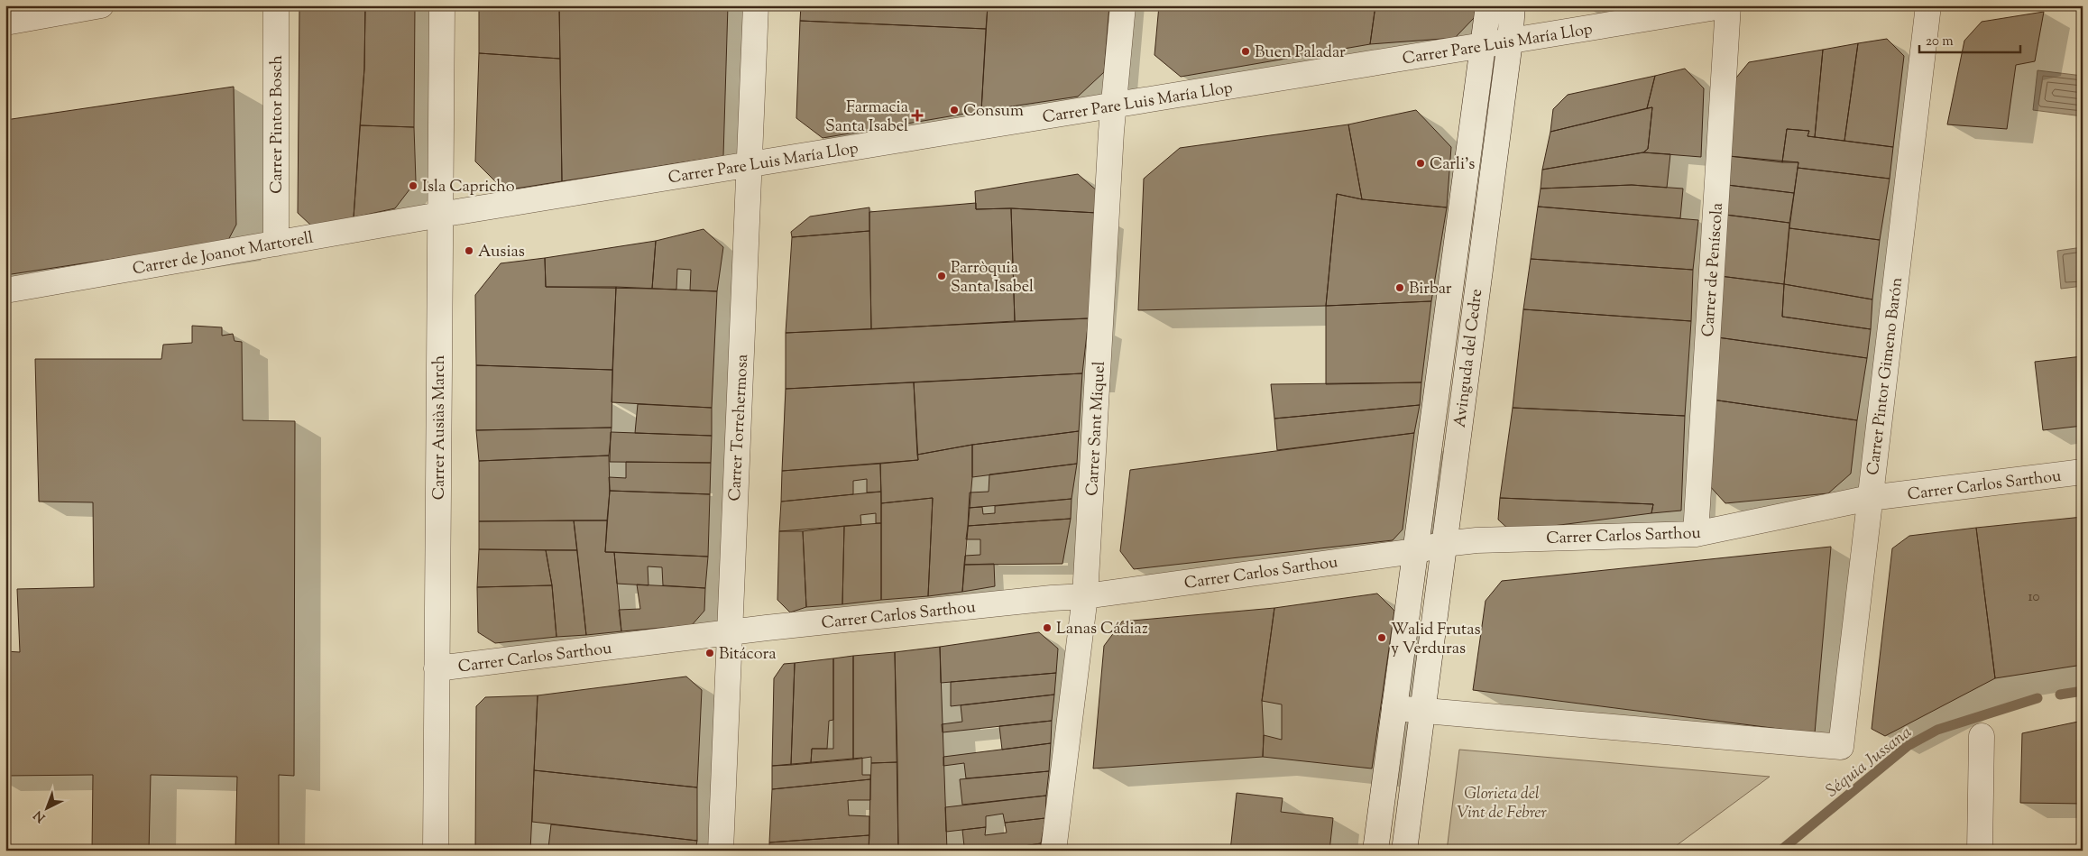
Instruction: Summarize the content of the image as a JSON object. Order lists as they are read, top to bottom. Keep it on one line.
{"streets":{"street":["Carrer Pare Luis María Llop","Carrer Pintor Bosch","Carrer de Joanot Martorell","Carrer de Peníscola","Avinguda del Cedre","Carrer Pintor Gimeno Barón","Carrer Ausiàs March","Carrer Torrehermosa","Carrer Sant Miquel","Carrer Carlos Sarthou"]},"crossings":[["Carrer Pare Luis María Llop","Carrer de Joanot Martorell"],["Carrer Pare Luis María Llop","Carrer de Peníscola"],["Carrer Pare Luis María Llop","Avinguda del Cedre"],["Carrer Pare Luis María Llop","Carrer Ausiàs March"],["Carrer Pare Luis María Llop","Carrer Torrehermosa"],["Carrer Pare Luis María Llop","Carrer Sant Miquel"],["Carrer Pintor Bosch","Carrer de Joanot Martorell"],["Carrer de Joanot Martorell","Carrer Ausiàs March"],["Carrer de Peníscola","Carrer Carlos Sarthou"],["Avinguda del Cedre","Carrer Pintor Gimeno Barón"],["Avinguda del Cedre","Carrer Carlos Sarthou"],["Carrer Pintor Gimeno Barón","Carrer Carlos Sarthou"],["Carrer Ausiàs March","Carrer Carlos Sarthou"],["Carrer Torrehermosa","Carrer Carlos Sarthou"],["Carrer Sant Miquel","Carrer Carlos Sarthou"]],"water":["Séquia Jussana"],"parks":["Glorieta del Vint de Febrer"],"places":{"other":["Buen Paladar","Consum","Carli's","Isla Capricho","Ausias","Parròquia Santa Isabel","Birbar","Lanas Cádiaz","Walid Frutas y Verduras","Bitácora"],"health":["Farmacia Santa Isabel"]},"house_numbers":["10"],"scale_bar":"20 m","north":"bottom left"}
